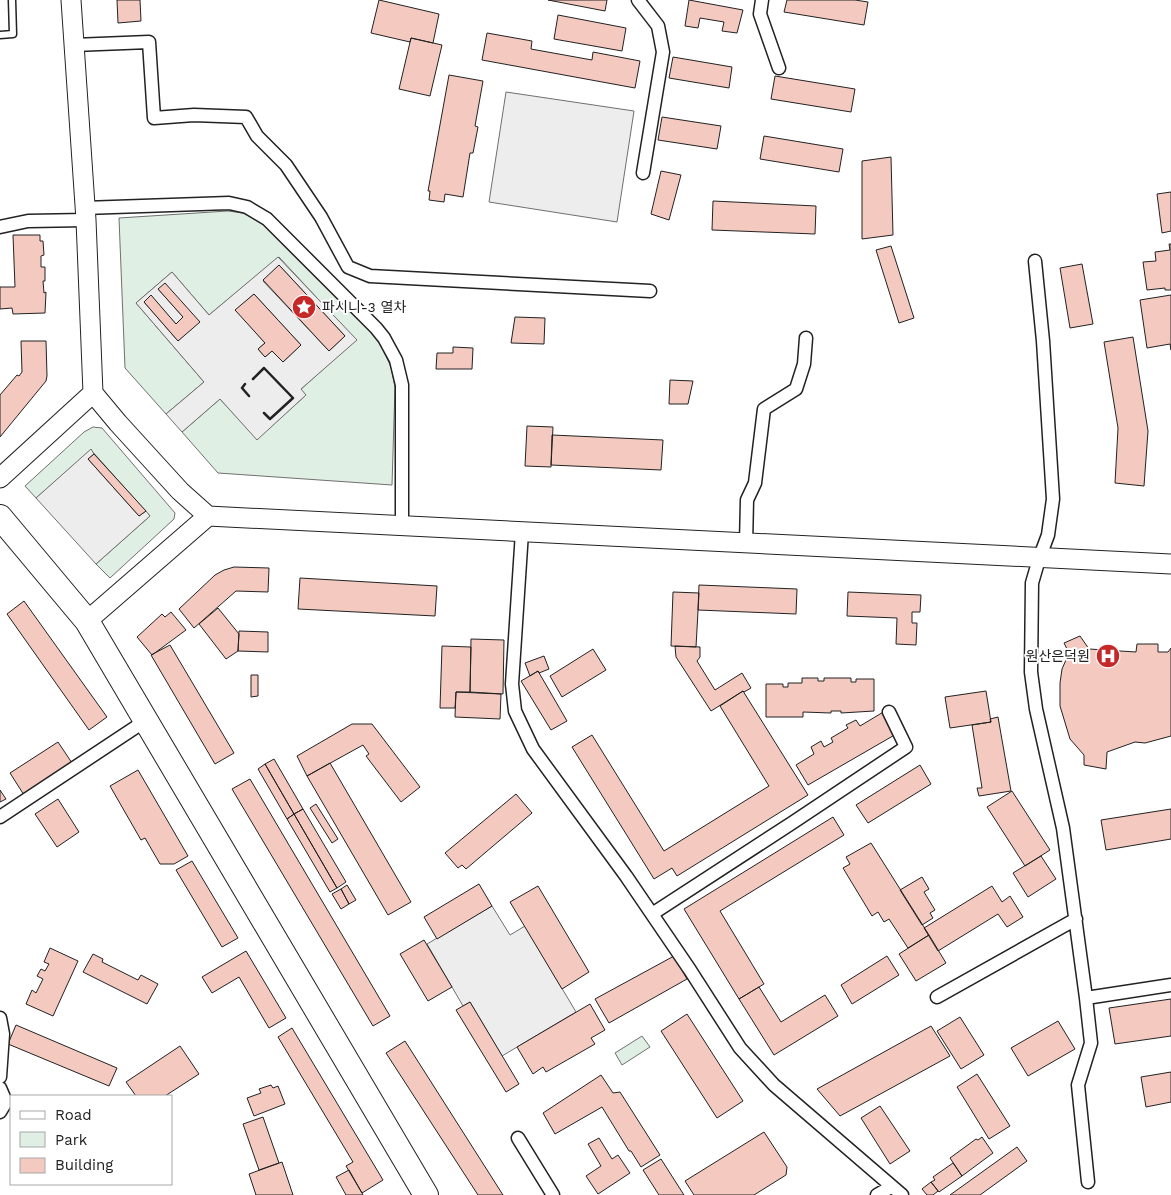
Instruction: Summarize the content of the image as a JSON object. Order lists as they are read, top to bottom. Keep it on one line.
{"places":{"place":["파시니-3 열차"],"hospital":["원산은덕원"]},"legend":["Road","Park","Building"]}
